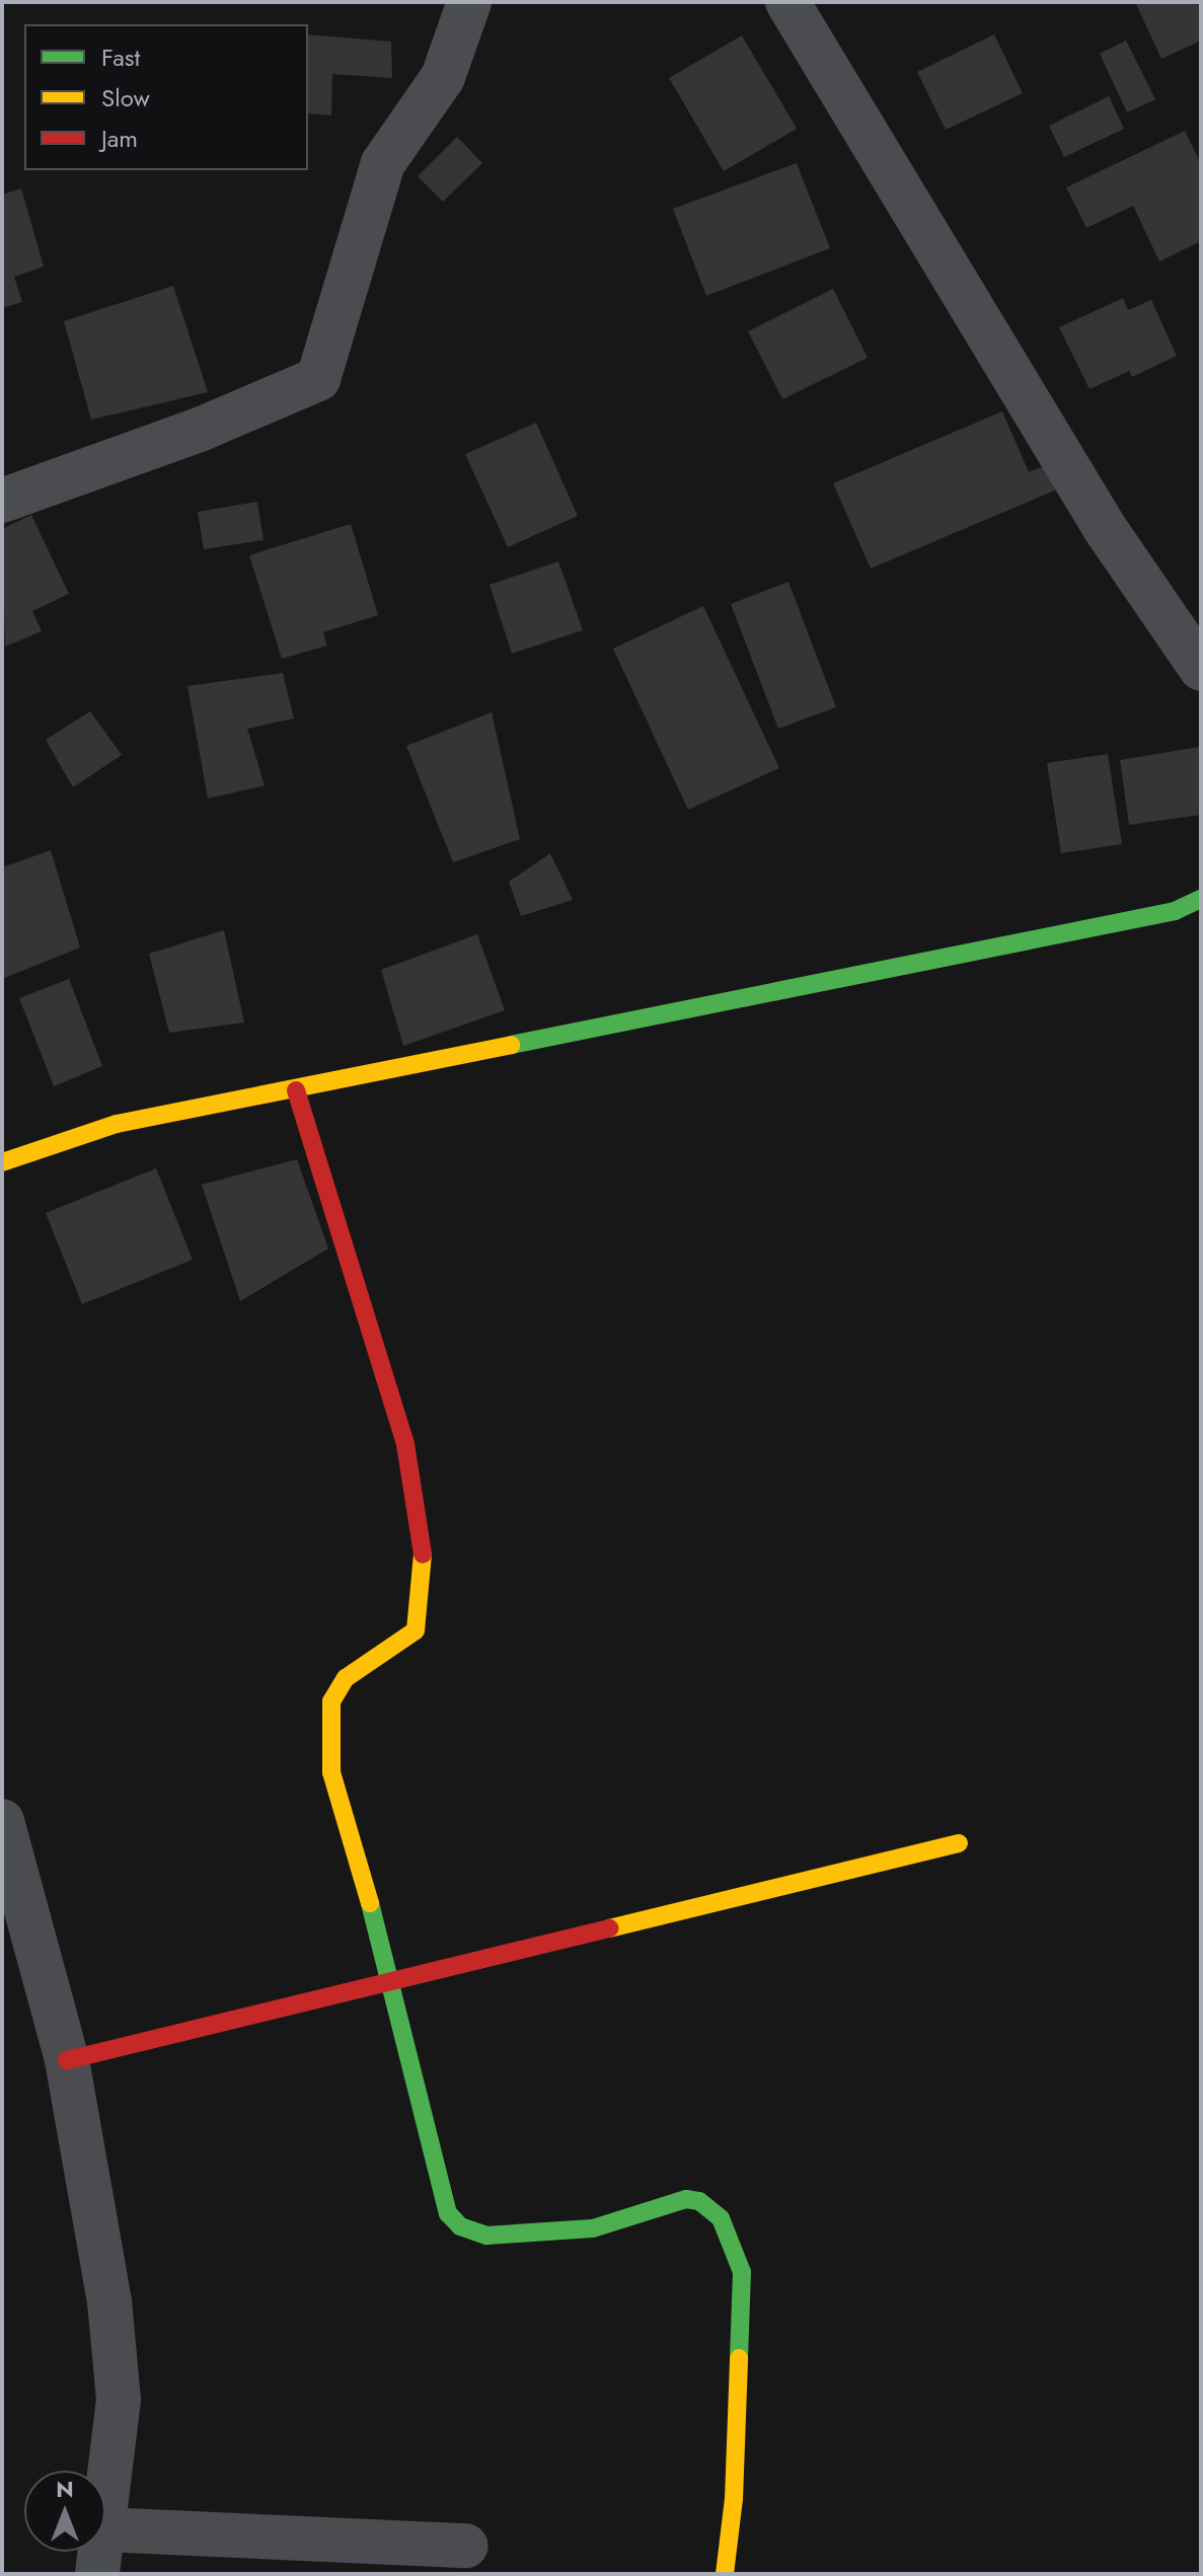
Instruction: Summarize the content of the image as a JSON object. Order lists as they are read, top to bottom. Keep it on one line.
{"legend":["Fast","Slow","Jam"],"north":"top"}
